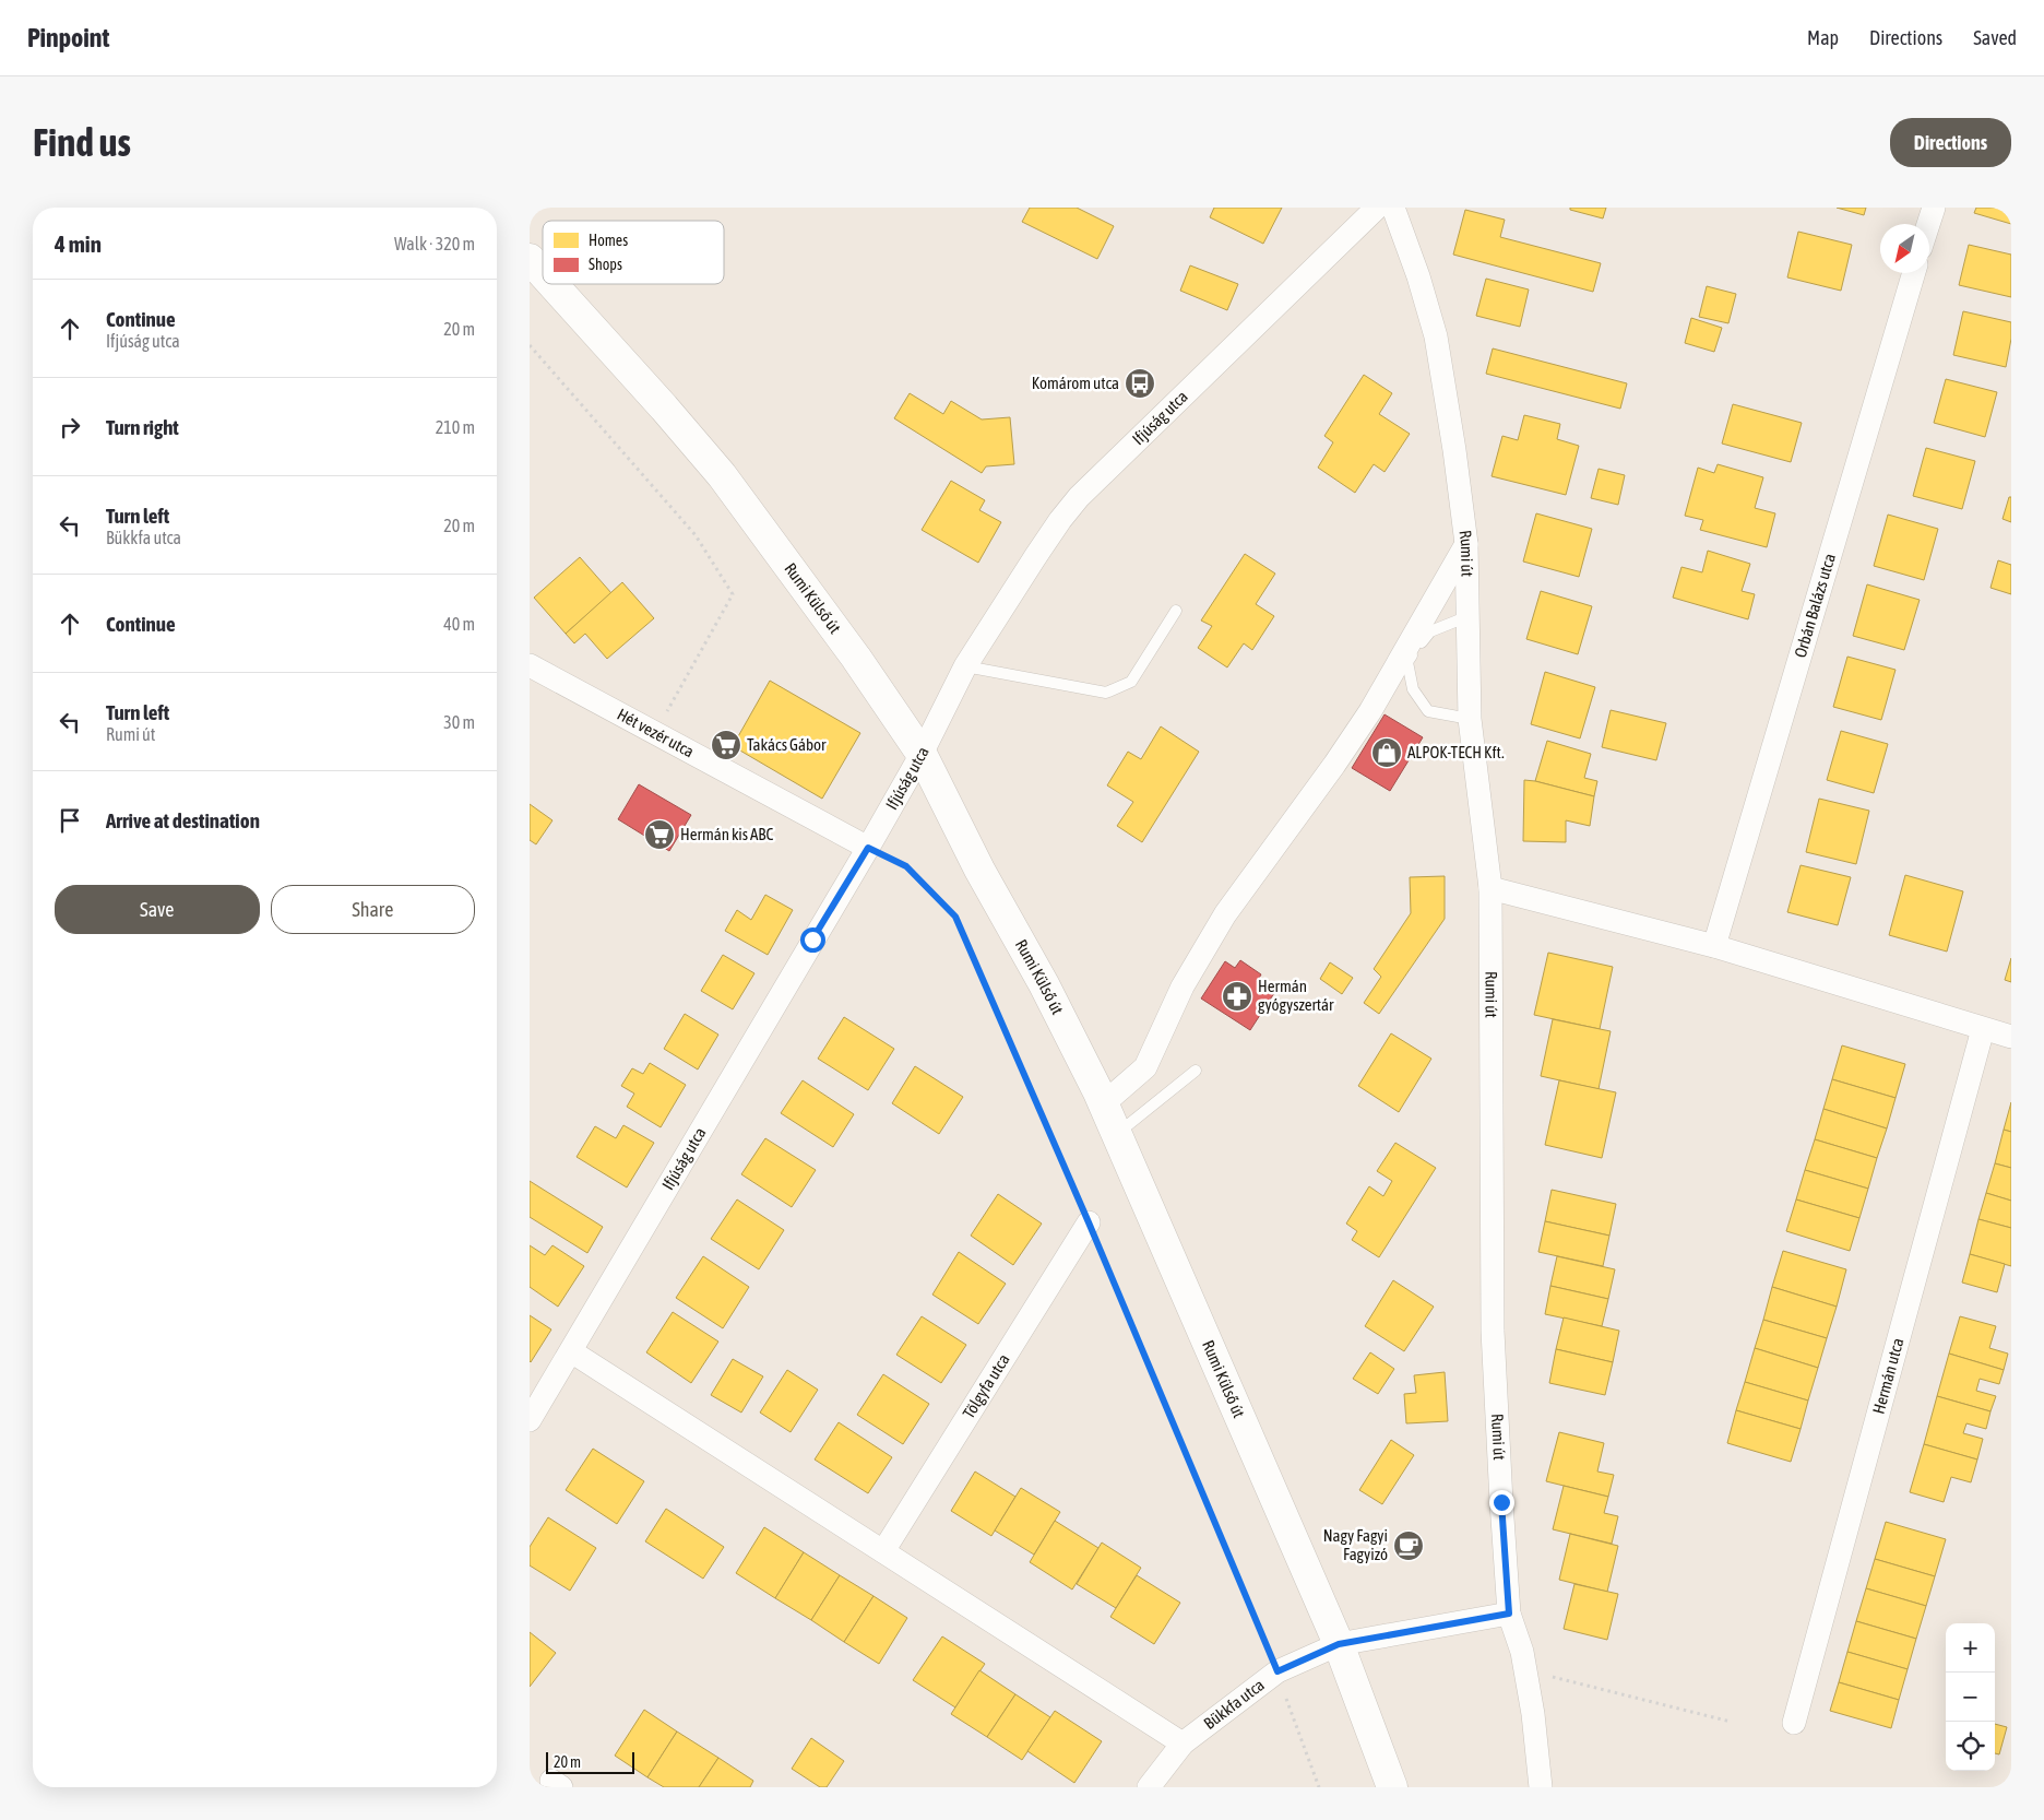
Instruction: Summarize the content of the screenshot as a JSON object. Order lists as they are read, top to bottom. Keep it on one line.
{"streets":{"street":["Ifjúság utca","Rumi út","Rumi Külső út","Orbán Balázs utca","Hét vezér utca","Hermán utca","Tölgyfa utca","Bükkfa utca"]},"crossings":[["Ifjúság utca","Rumi Külső út"],["Ifjúság utca","Hét vezér utca"],["Rumi út","Bükkfa utca"],["Rumi Külső út","Bükkfa utca"]],"places":{"bus stop":["Komárom utca"],"supermarket":["Takács Gábor","Hermán kis ABC"],"shop":["ALPOK-TECH Kft."],"pharmacy":["Hermán gyógyszertár"],"cafe":["Nagy Fagyi Fagyizó"]},"legend":["Homes","Shops"],"scale_bar":"20 m","north":"bottom left","page":{"header":"Pinpoint","nav":["Map","Directions","Saved"],"buttons":["Directions",["Save","Share"]],"title":"Find us","heading":["4 min","Walk · 320 m"],"list":[["Continue","Ifjúság utca","20 m"],["Turn right","210 m"],["Turn left","Bükkfa utca","20 m"],["Continue","40 m"],["Turn left","Rumi út","30 m"],"Arrive at destination"],"map_buttons":["+","−"],"scale":"20 m"}}
